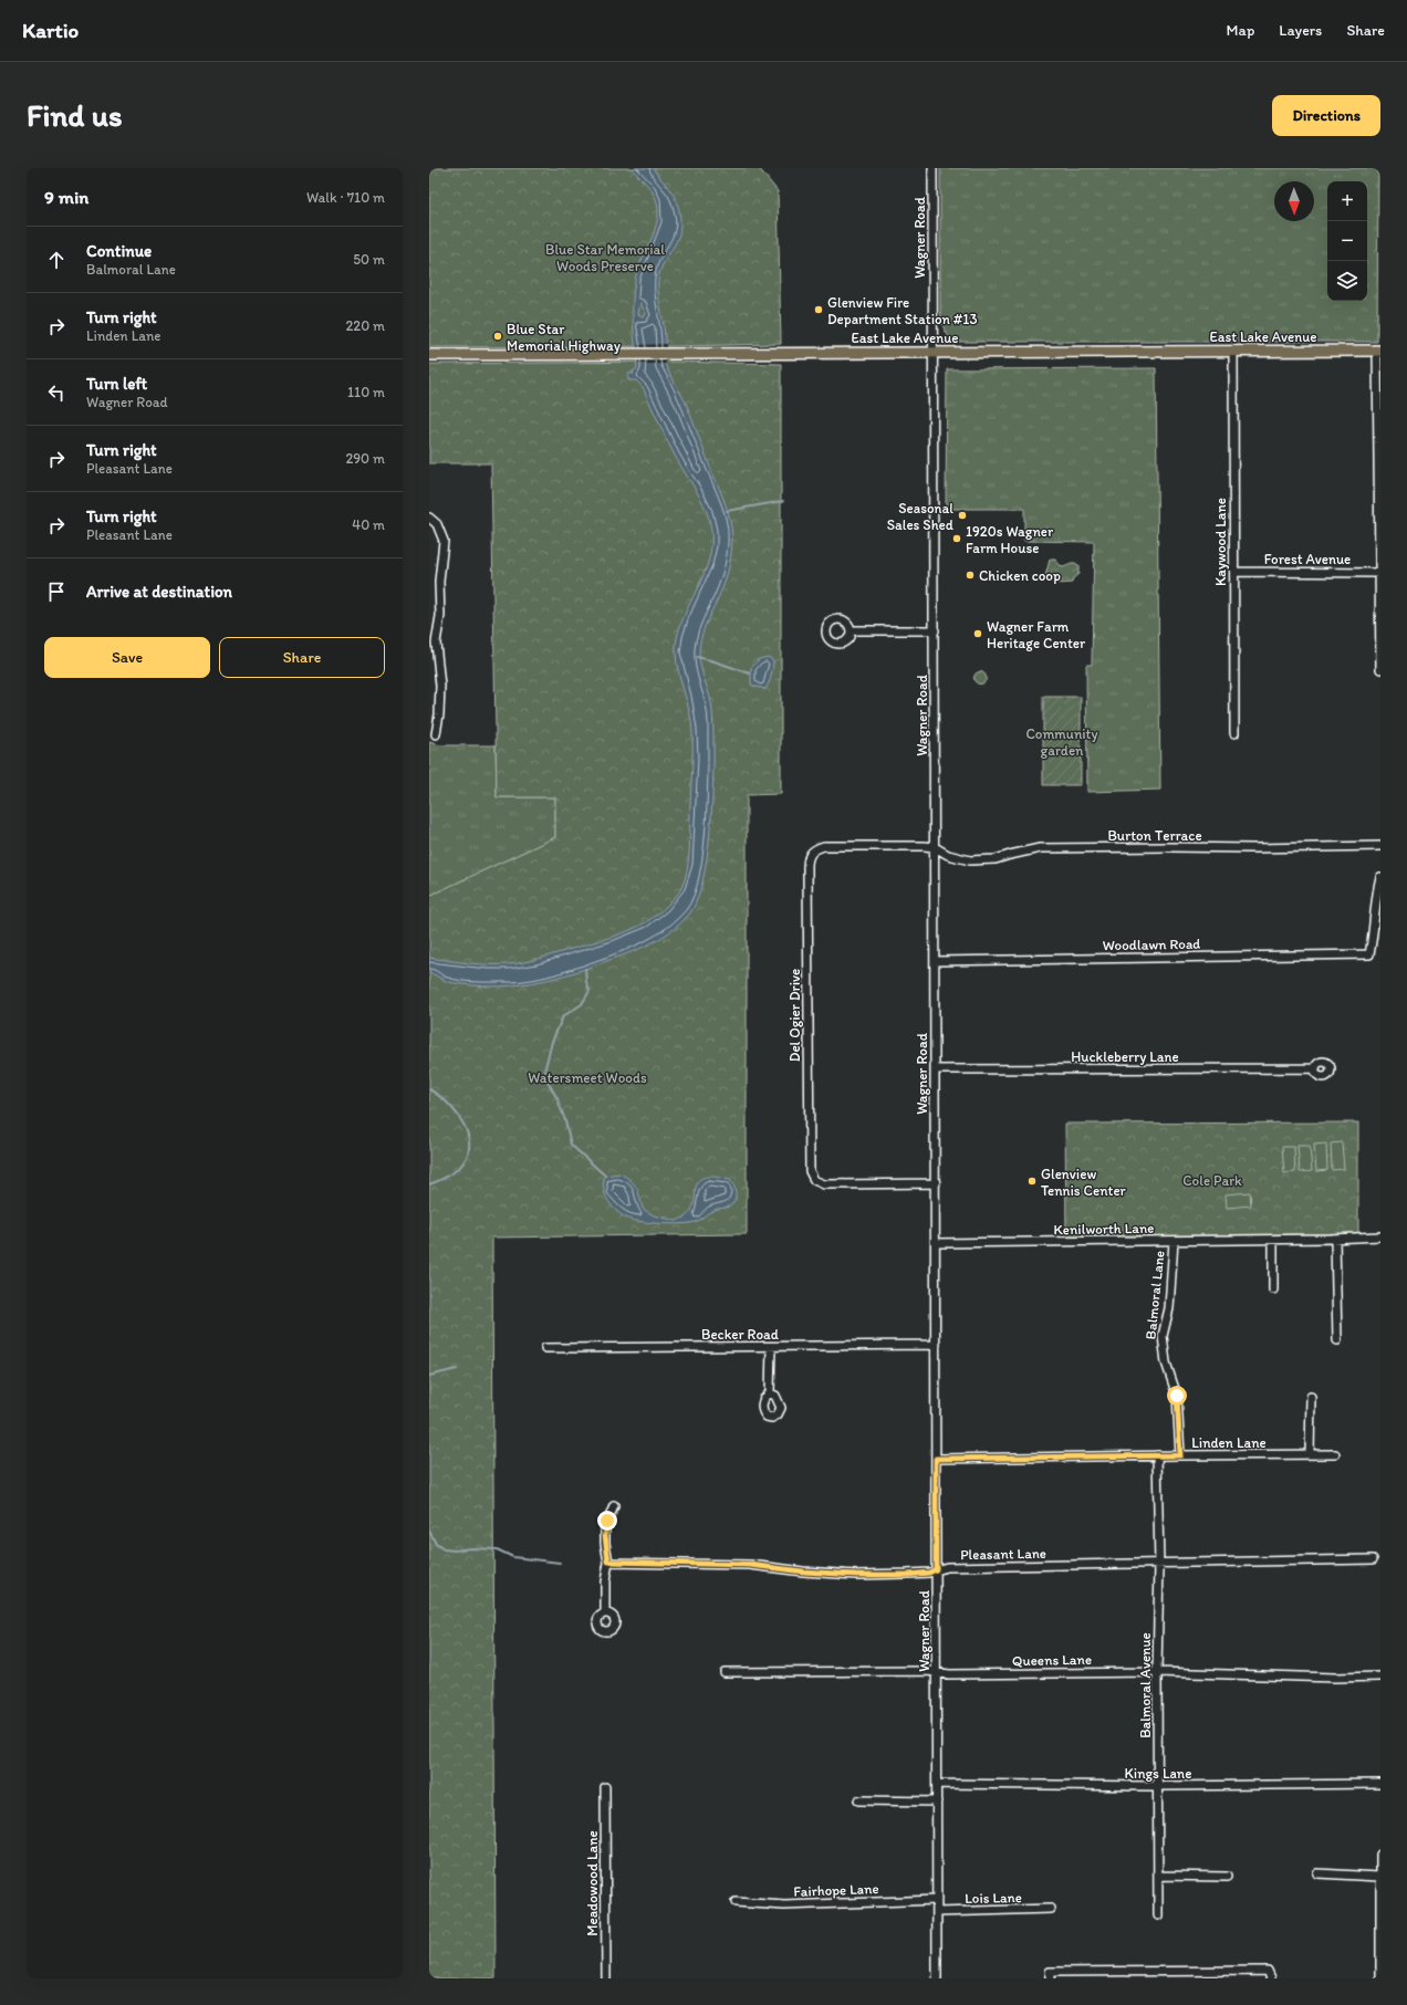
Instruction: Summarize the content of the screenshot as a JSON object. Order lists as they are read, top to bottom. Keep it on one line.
{"streets":{"main road":["East Lake Avenue"],"street":["Wagner Road","Kaywood Lane","Forest Avenue","Burton Terrace","Woodlawn Road","Del Ogier Drive","Huckleberry Lane","Kenilworth Lane","Balmoral Lane","Becker Road","Linden Lane","Pleasant Lane","Queens Lane","Balmoral Avenue","Kings Lane","Meadowood Lane","Fairhope Lane","Lois Lane"]},"crossings":[["Wagner Road","East Lake Avenue"],["Wagner Road","Burton Terrace"],["Wagner Road","Woodlawn Road"],["Wagner Road","Del Ogier Drive"],["Wagner Road","Huckleberry Lane"],["Wagner Road","Kenilworth Lane"],["Wagner Road","Becker Road"],["Wagner Road","Linden Lane"],["Wagner Road","Pleasant Lane"],["Wagner Road","Queens Lane"],["Wagner Road","Kings Lane"],["Wagner Road","Fairhope Lane"],["Wagner Road","Lois Lane"],["East Lake Avenue","Kaywood Lane"],["Kaywood Lane","Forest Avenue"],["Burton Terrace","Del Ogier Drive"],["Kenilworth Lane","Balmoral Lane"],["Balmoral Lane","Linden Lane"],["Linden Lane","Balmoral Avenue"],["Pleasant Lane","Balmoral Avenue"],["Queens Lane","Balmoral Avenue"],["Balmoral Avenue","Kings Lane"]],"parks":["Blue Star Memorial Woods Preserve","Community garden","Watersmeet Woods","Cole Park"],"places":["Glenview Fire Department Station #13","Blue Star Memorial Highway","Seasonal Sales Shed","1920s Wagner Farm House","Chicken coop","Wagner Farm Heritage Center","Glenview Tennis Center"],"north":"bottom","page":{"header":"Kartio","nav":["Map","Layers","Share"],"buttons":["Directions",["Save","Share"]],"title":"Find us","heading":["9 min","Walk · 710 m"],"map_buttons":["+","−"],"list":[["Continue","Balmoral Lane","50 m"],["Turn right","Linden Lane","220 m"],["Turn left","Wagner Road","110 m"],["Turn right","Pleasant Lane","290 m"],["Turn right","Pleasant Lane","40 m"],"Arrive at destination"]}}
